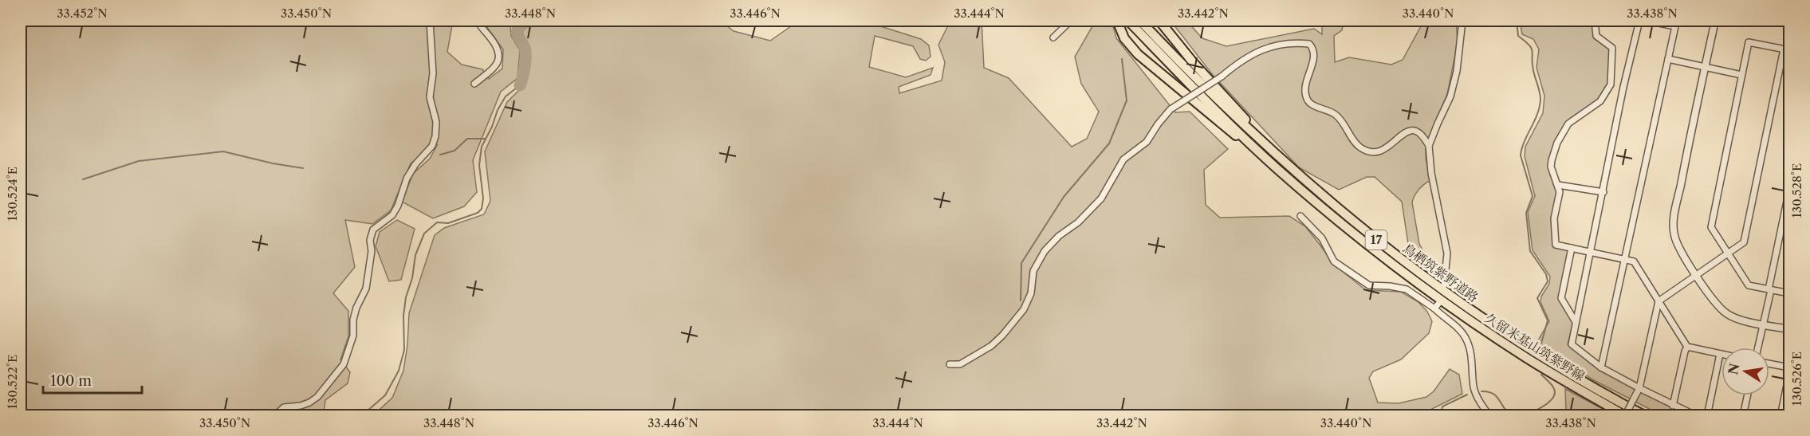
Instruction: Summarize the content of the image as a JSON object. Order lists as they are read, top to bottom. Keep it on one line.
{"streets":{"main road":["17","鳥栖筑紫野道路","久留米基山筑紫野線"]},"crossings":[["17","鳥栖筑紫野道路"],["17","久留米基山筑紫野線"]],"scale_bar":"100 m","north":"left","coordinates":["33.452°N","33.450°N","33.448°N","33.446°N","33.444°N","33.442°N","33.440°N","33.438°N","130.528°E","130.524°E","130.526°E","130.522°E"]}
